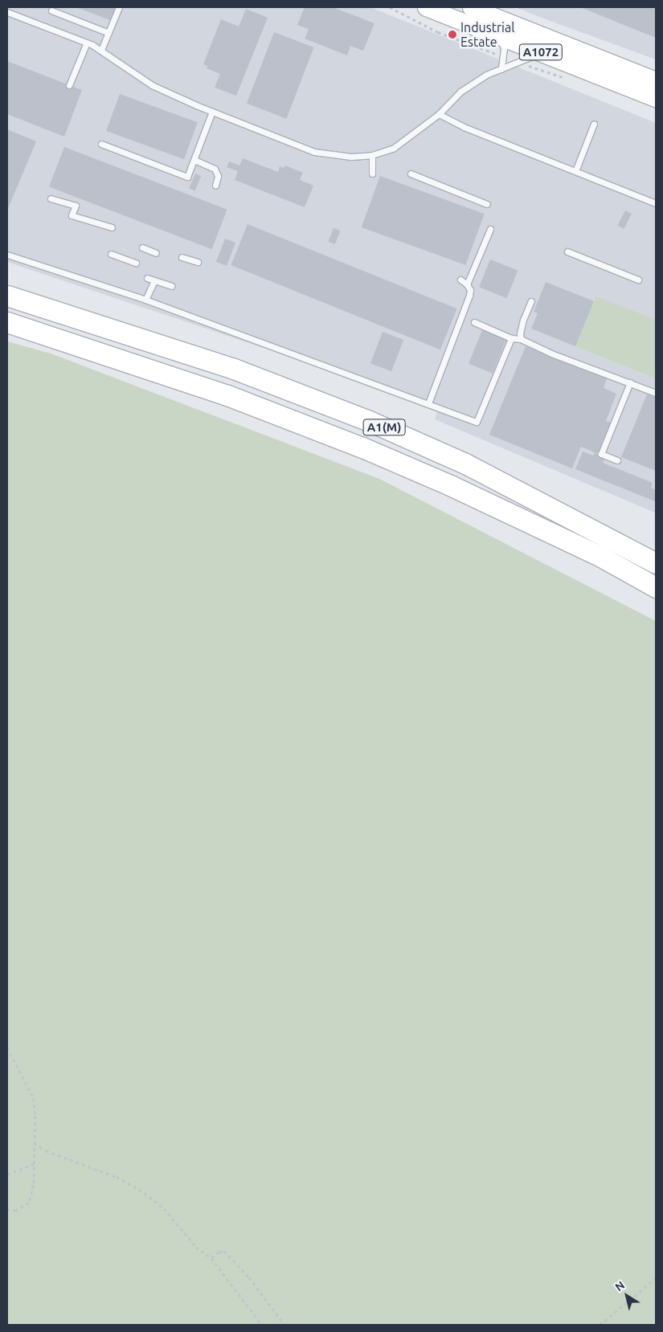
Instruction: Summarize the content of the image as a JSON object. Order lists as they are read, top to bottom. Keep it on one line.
{"streets":{"highway":["A1(M)"],"main road":["A1072"]},"places":["Industrial Estate"],"north":"top left"}
